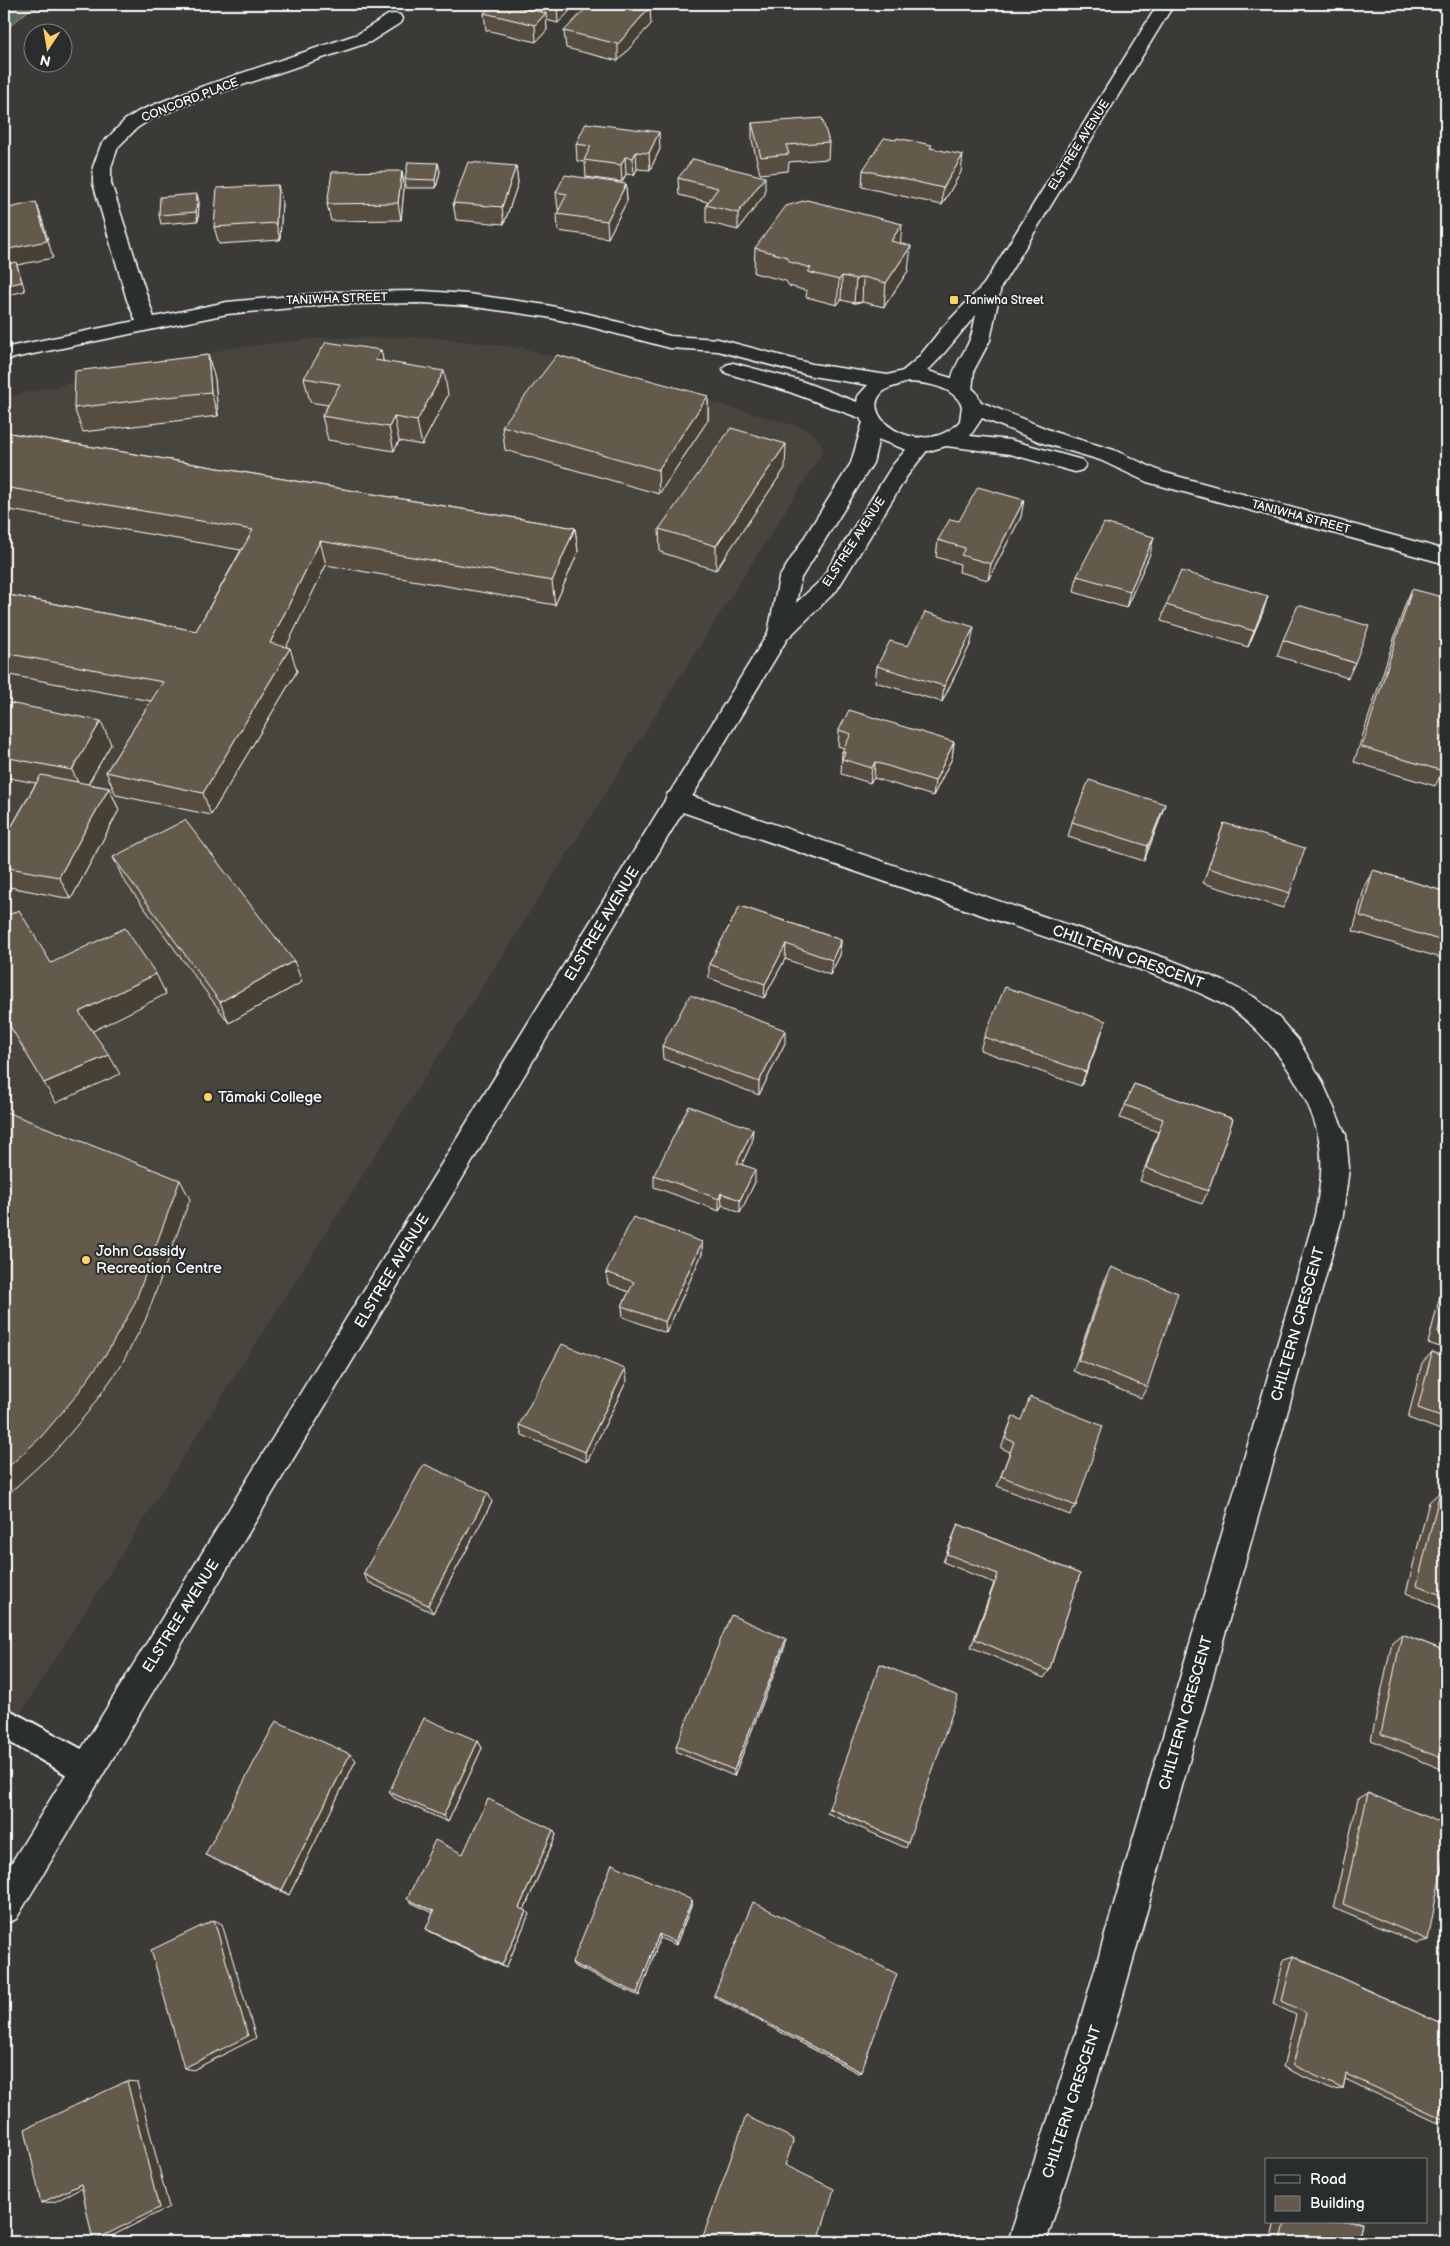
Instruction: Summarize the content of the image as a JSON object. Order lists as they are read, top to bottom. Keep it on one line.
{"streets":{"street":["CONCORD PLACE","ELSTREE AVENUE","TANIWHA STREET","CHILTERN CRESCENT"]},"crossings":[["CONCORD PLACE","TANIWHA STREET"],["ELSTREE AVENUE","TANIWHA STREET"],["ELSTREE AVENUE","CHILTERN CRESCENT"]],"places":{"transit":["Taniwha Street"],"other":["Tāmaki College","John Cassidy Recreation Centre"]},"legend":["Road","Building"],"north":"bottom"}
